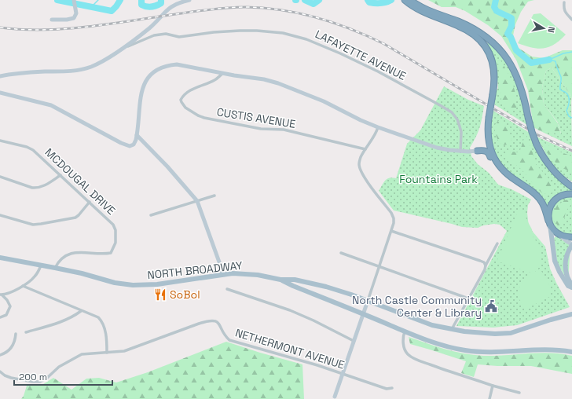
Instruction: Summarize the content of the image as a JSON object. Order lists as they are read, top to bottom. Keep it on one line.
{"streets":{"main road":["NORTH BROADWAY"],"street":["LAFAYETTE AVENUE","CUSTIS AVENUE","MCDOUGAL DRIVE","NETHERMONT AVENUE"]},"crossings":[["MCDOUGAL DRIVE","NORTH BROADWAY"]],"parks":["Fountains Park"],"places":{"restaurant":["SoBol"],"public building":["North Castle Community Center & Library"]},"scale_bar":"200 m","north":"right"}
